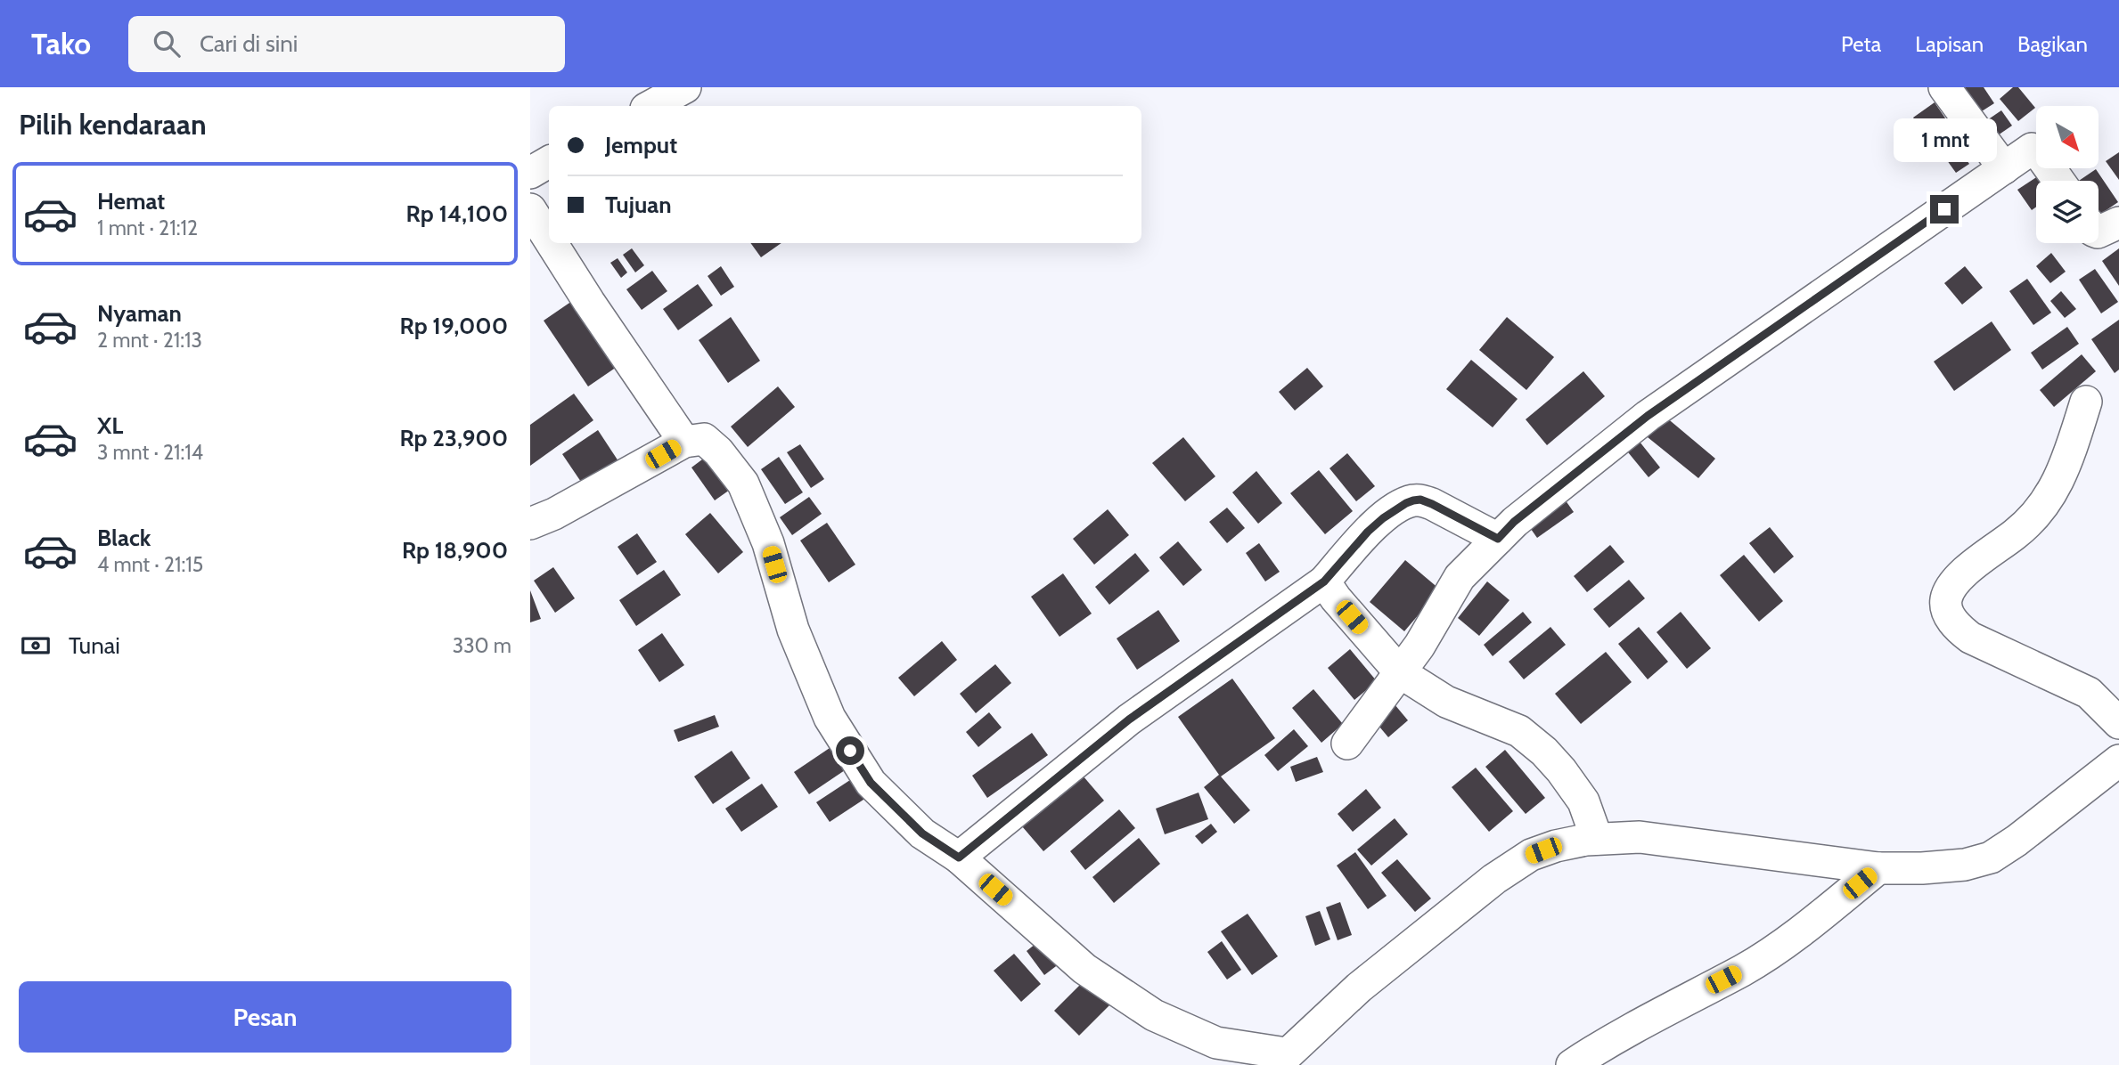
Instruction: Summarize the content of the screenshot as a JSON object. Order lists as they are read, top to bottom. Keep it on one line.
{"north":"bottom right","page":{"header":"Tako","search":"Cari di sini","nav":["Peta","Lapisan","Bagikan"],"heading":"Pilih kendaraan","banner":["Jemput","Tujuan"],"bubble":"1 mnt","list":[{"name":"Hemat","note":"1 mnt · 21:12","value":"Rp 14,100"},{"name":"Nyaman","note":"2 mnt · 21:13","value":"Rp 19,000"},{"name":"XL","note":"3 mnt · 21:14","value":"Rp 23,900"},{"name":"Black","note":"4 mnt · 21:15","value":"Rp 18,900"}],"pay":["Tunai","330 m"],"buttons":"Pesan"}}
